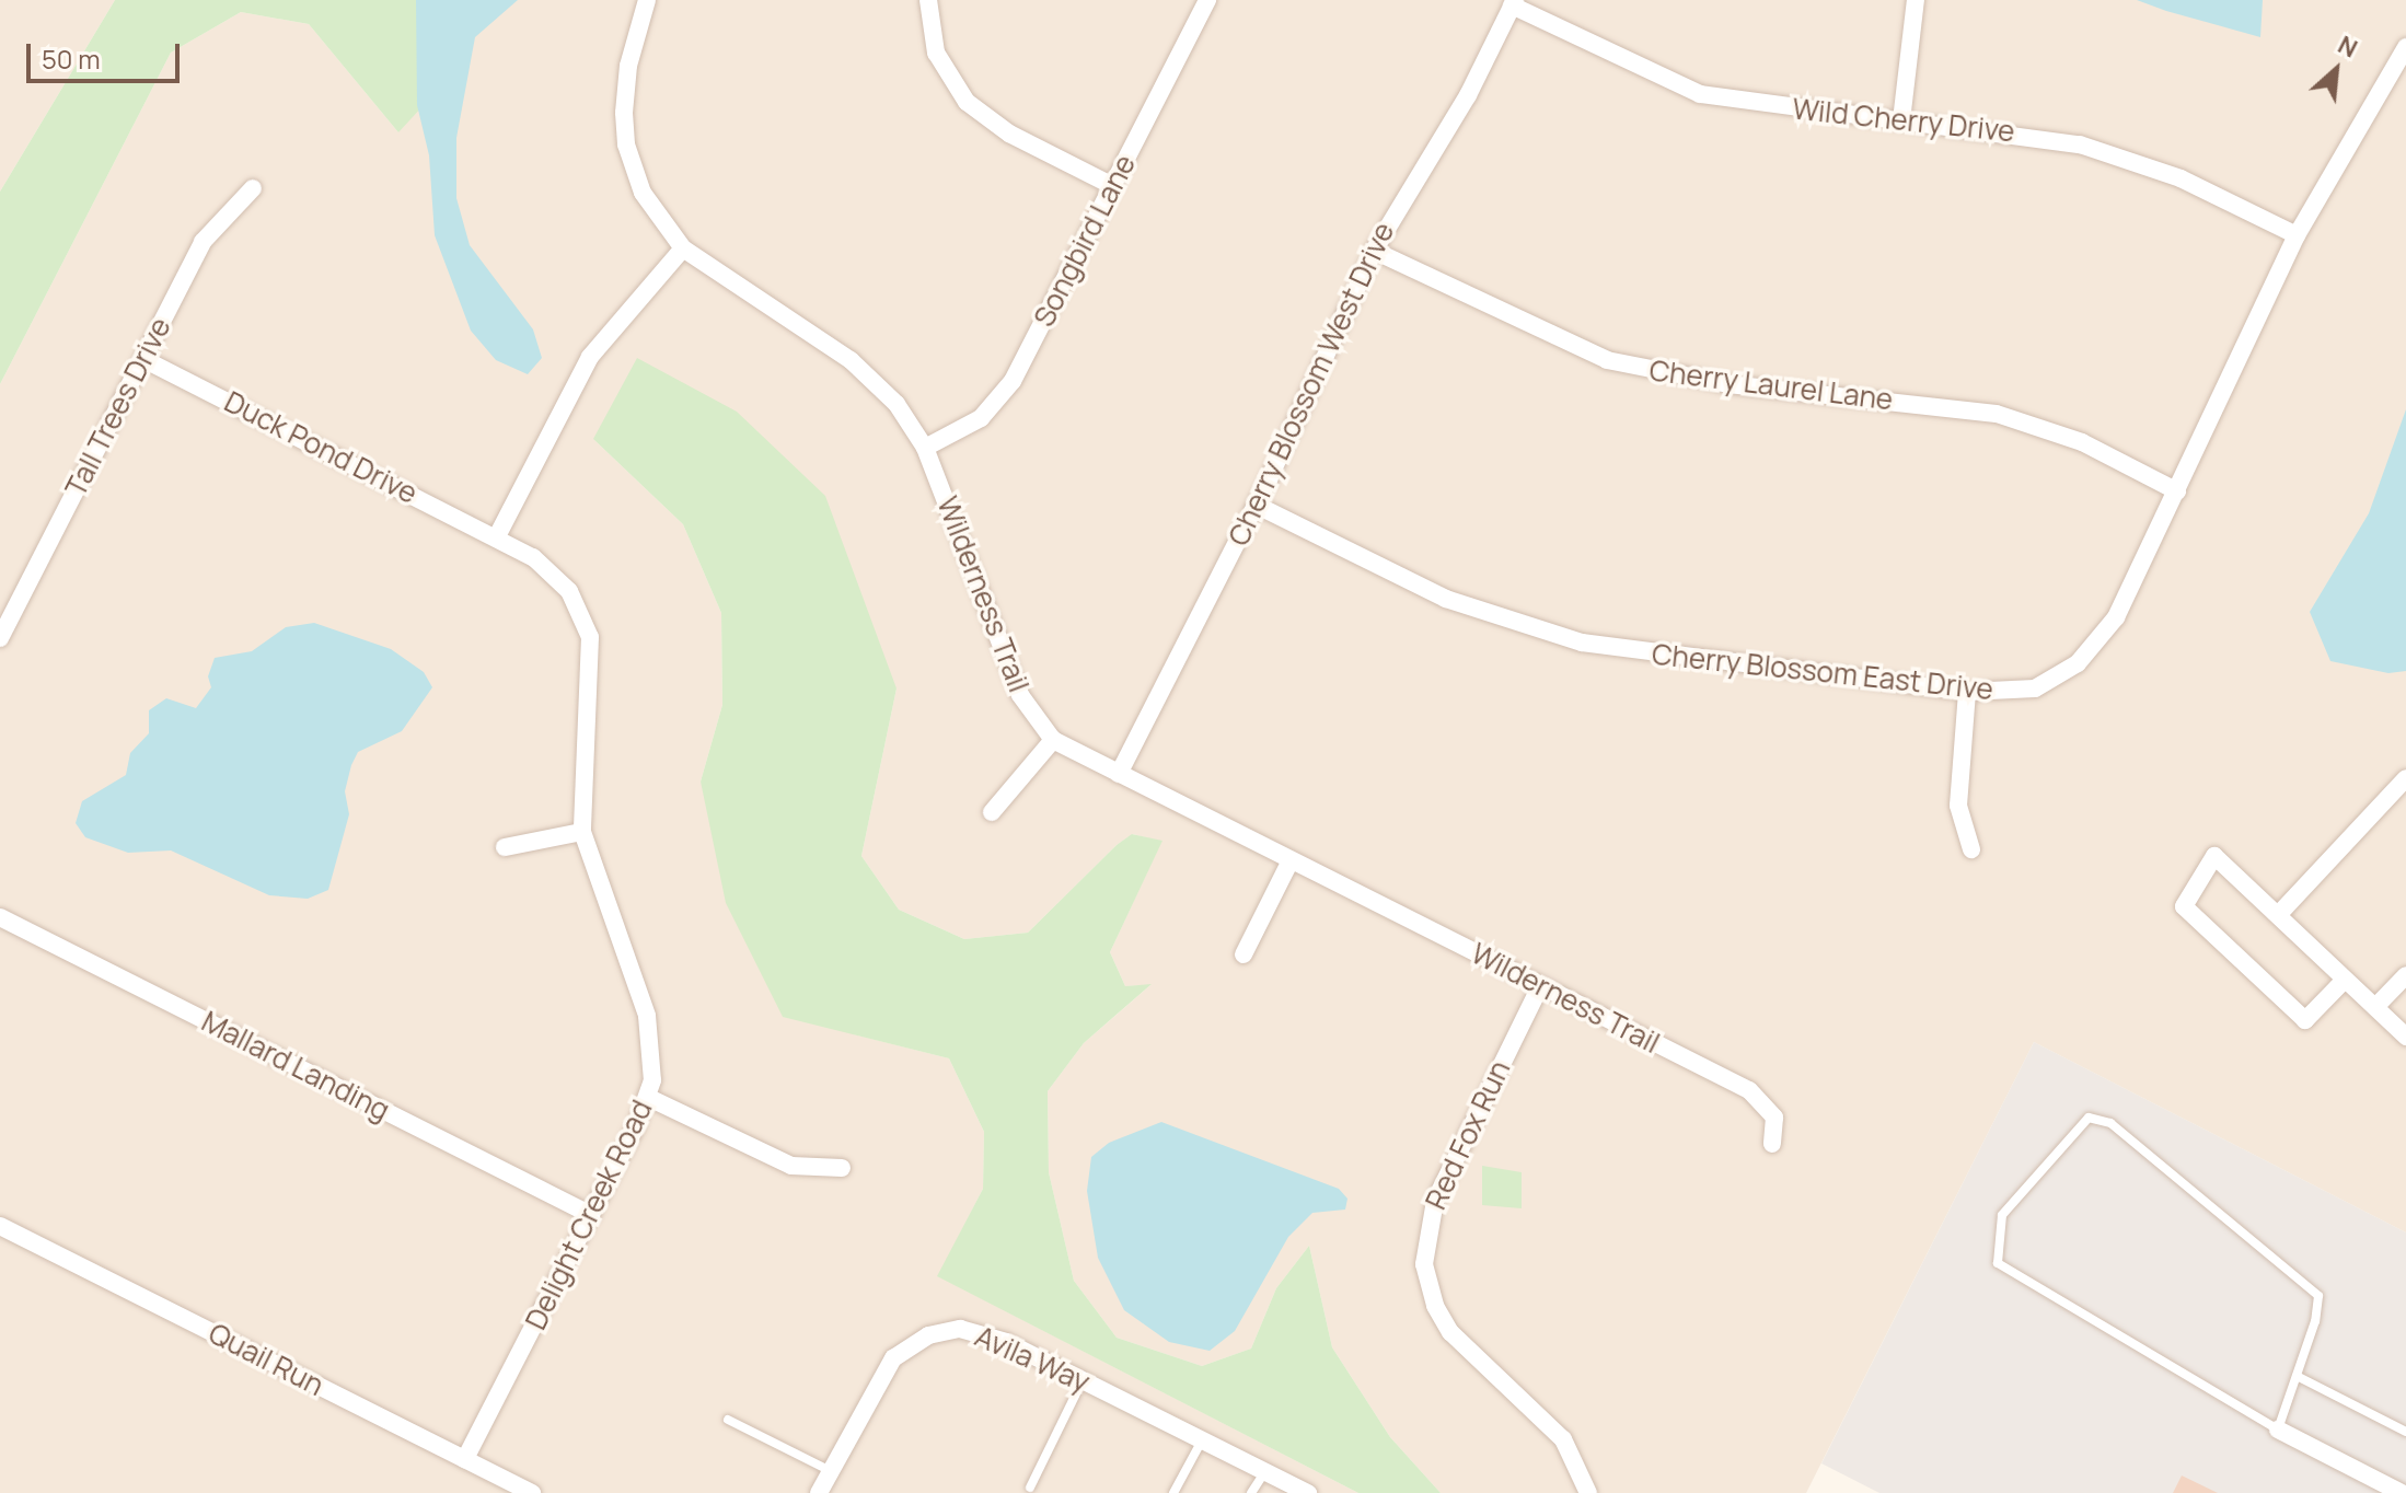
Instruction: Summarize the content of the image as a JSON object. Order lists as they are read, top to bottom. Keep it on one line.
{"streets":{"street":["Wild Cherry Drive","Songbird Lane","Cherry Blossom West Drive","Cherry Laurel Lane","Tall Trees Drive","Duck Pond Drive","Wilderness Trail","Cherry Blossom East Drive","Mallard Landing","Red Fox Run","Delight Creek Road","Quail Run","Avila Way"]},"crossings":[["Wild Cherry Drive","Cherry Blossom West Drive"],["Wild Cherry Drive","Cherry Blossom East Drive"],["Songbird Lane","Wilderness Trail"],["Cherry Blossom West Drive","Cherry Laurel Lane"],["Cherry Blossom West Drive","Wilderness Trail"],["Cherry Blossom West Drive","Cherry Blossom East Drive"],["Cherry Laurel Lane","Cherry Blossom East Drive"],["Tall Trees Drive","Duck Pond Drive"],["Duck Pond Drive","Delight Creek Road"],["Wilderness Trail","Red Fox Run"],["Mallard Landing","Delight Creek Road"],["Delight Creek Road","Quail Run"]],"scale_bar":"50 m","north":"top right"}
